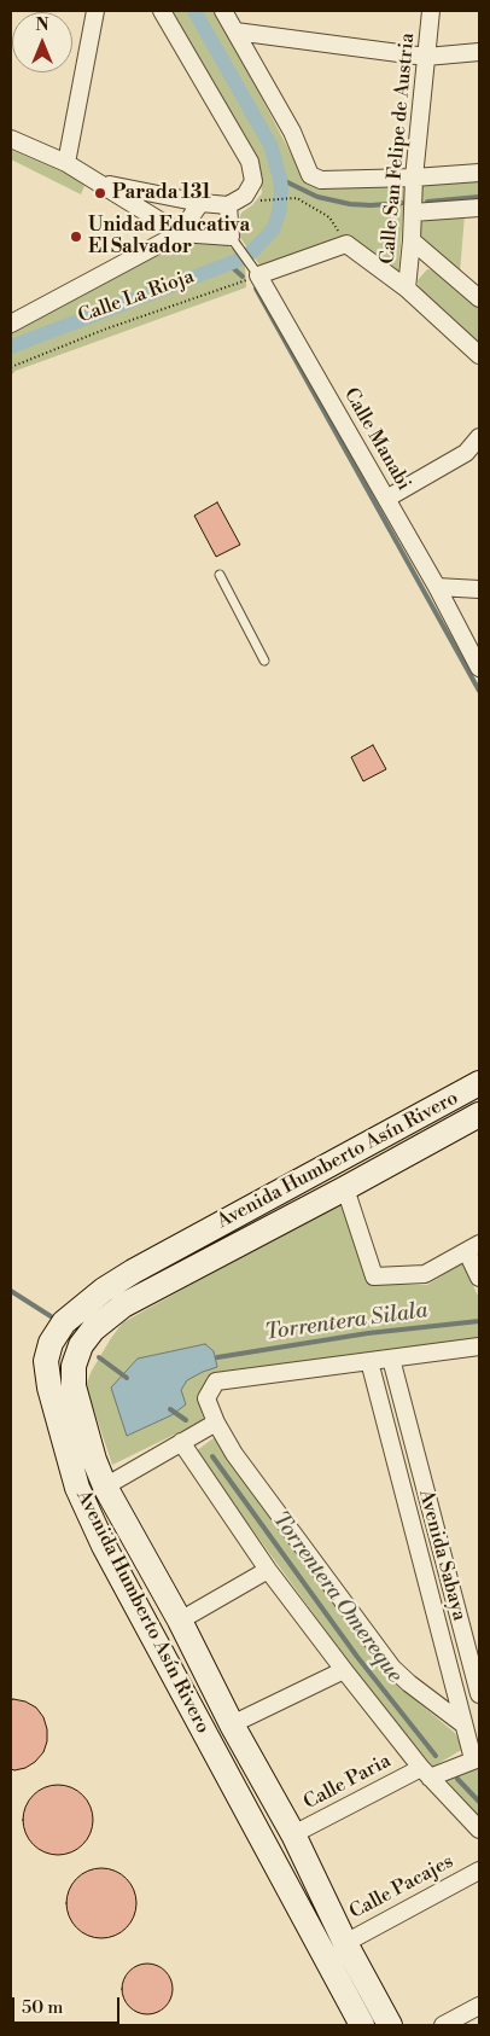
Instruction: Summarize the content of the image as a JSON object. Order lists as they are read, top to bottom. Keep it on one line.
{"streets":{"street":["Calle San Felipe de Austria","Calle La Rioja","Calle Manabi","Avenida Humberto Asín Rivero","Avenida Sabaya","Calle Paria","Calle Pacajes"]},"crossings":[["Calle La Rioja","Calle Manabi"],["Avenida Humberto Asín Rivero","Calle Paria"],["Avenida Humberto Asín Rivero","Calle Pacajes"],["Avenida Sabaya","Calle Paria"]],"water":["Torrentera Silala","Torrentera Omereque"],"places":["Parada 131","Unidad Educativa El Salvador"],"scale_bar":"50 m","north":"top"}
